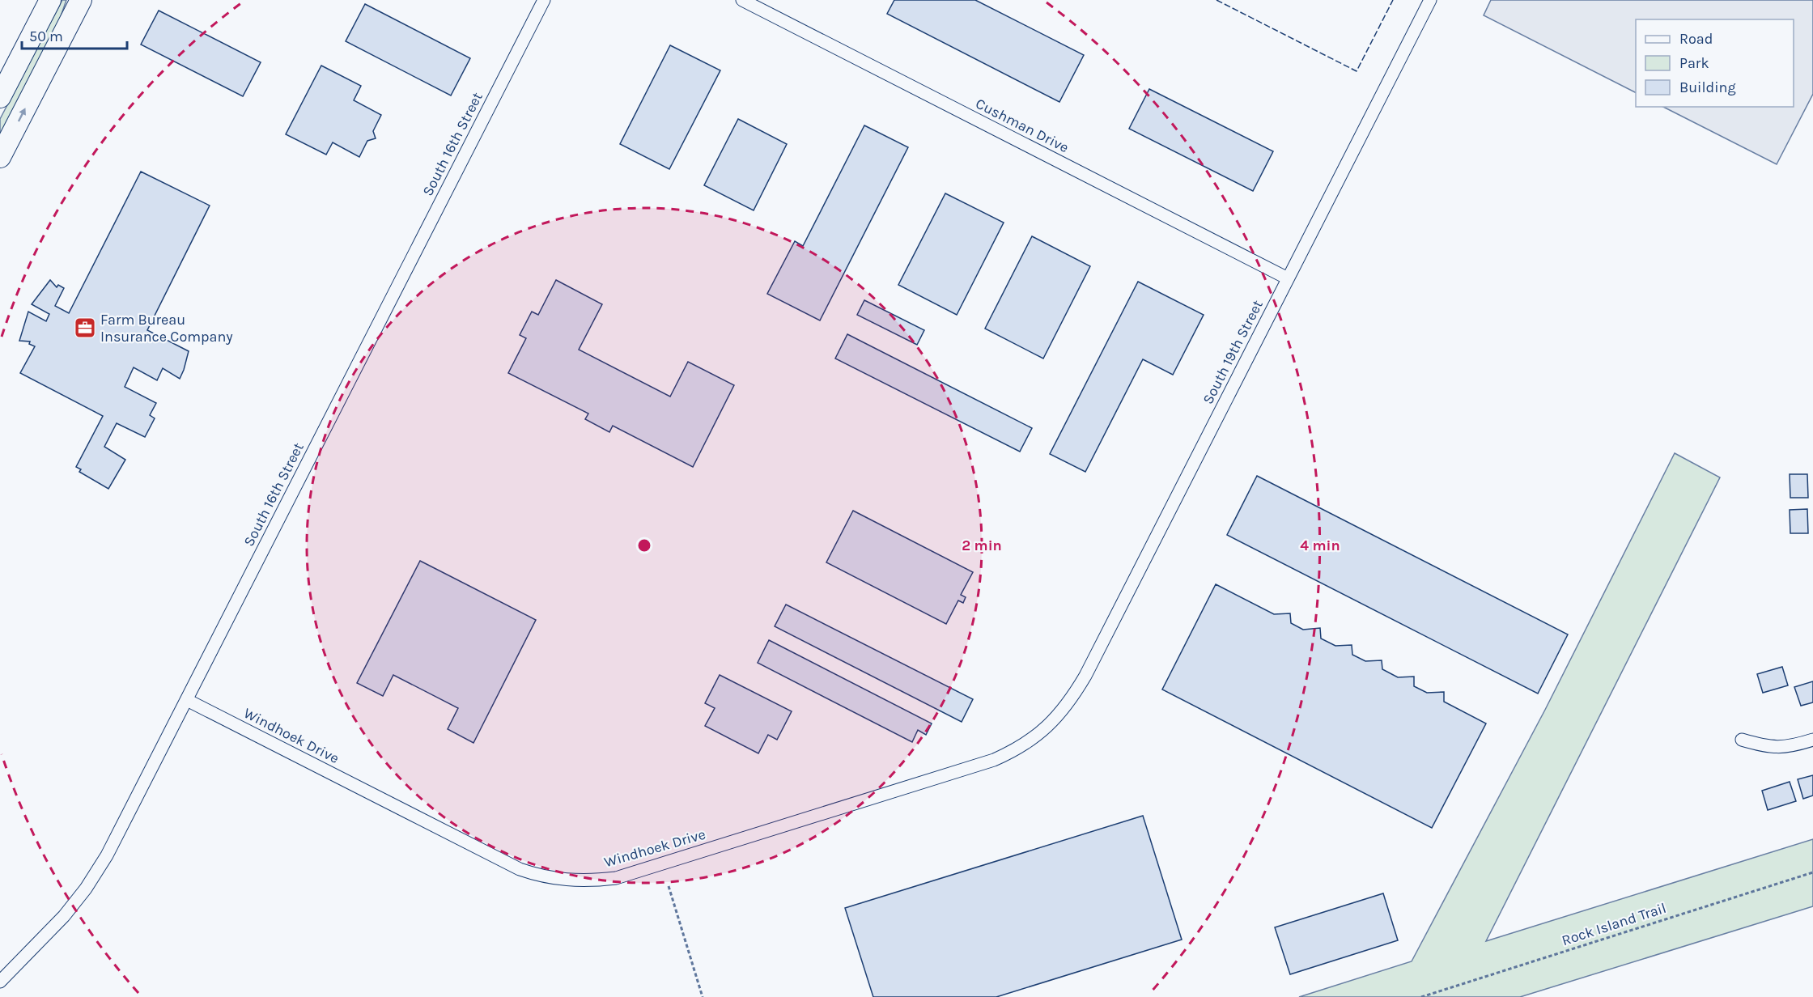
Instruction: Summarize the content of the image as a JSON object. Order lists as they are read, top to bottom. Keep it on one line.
{"streets":{"street":["Cushman Drive","South 16th Street","South 19th Street","Windhoek Drive"],"path":["Rock Island Trail"]},"crossings":[["Cushman Drive","South 19th Street"],["South 16th Street","Windhoek Drive"],["South 19th Street","Windhoek Drive"]],"places":{"office":["Farm Bureau Insurance Company"]},"legend":["Road","Park","Building"],"scale_bar":"50 m","rings":["2 min","4 min"]}
